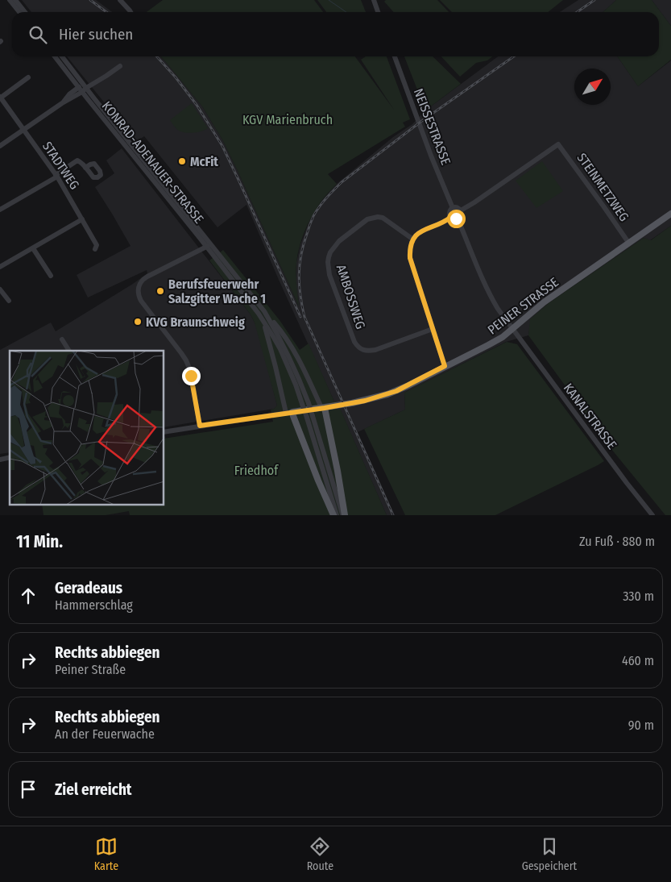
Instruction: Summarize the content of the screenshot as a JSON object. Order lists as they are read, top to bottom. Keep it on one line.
{"streets":{"main road":["PEINER STRASSE"],"street":["NEISSESTRASSE","KONRAD-ADENAUER-STRASSE","STADTWEG","STEINMETZWEG","AMBOSSWEG","KANALSTRASSE"]},"crossings":[["NEISSESTRASSE","STEINMETZWEG"],["STEINMETZWEG","PEINER STRASSE"],["PEINER STRASSE","KANALSTRASSE"]],"parks":["KGV Marienbruch","Friedhof"],"places":["McFit","Berufsfeuerwehr Salzgitter Wache 1","KVG Braunschweig"],"north":"top right","page":{"search":"Hier suchen","heading":["11 Min.","Zu Fuß · 880 m"],"list":[["Geradeaus","Hammerschlag","330 m"],["Rechts abbiegen","Peiner Straße","460 m"],["Rechts abbiegen","An der Feuerwache","90 m"],"Ziel erreicht"],"nav":["Karte","Route","Gespeichert"]}}
